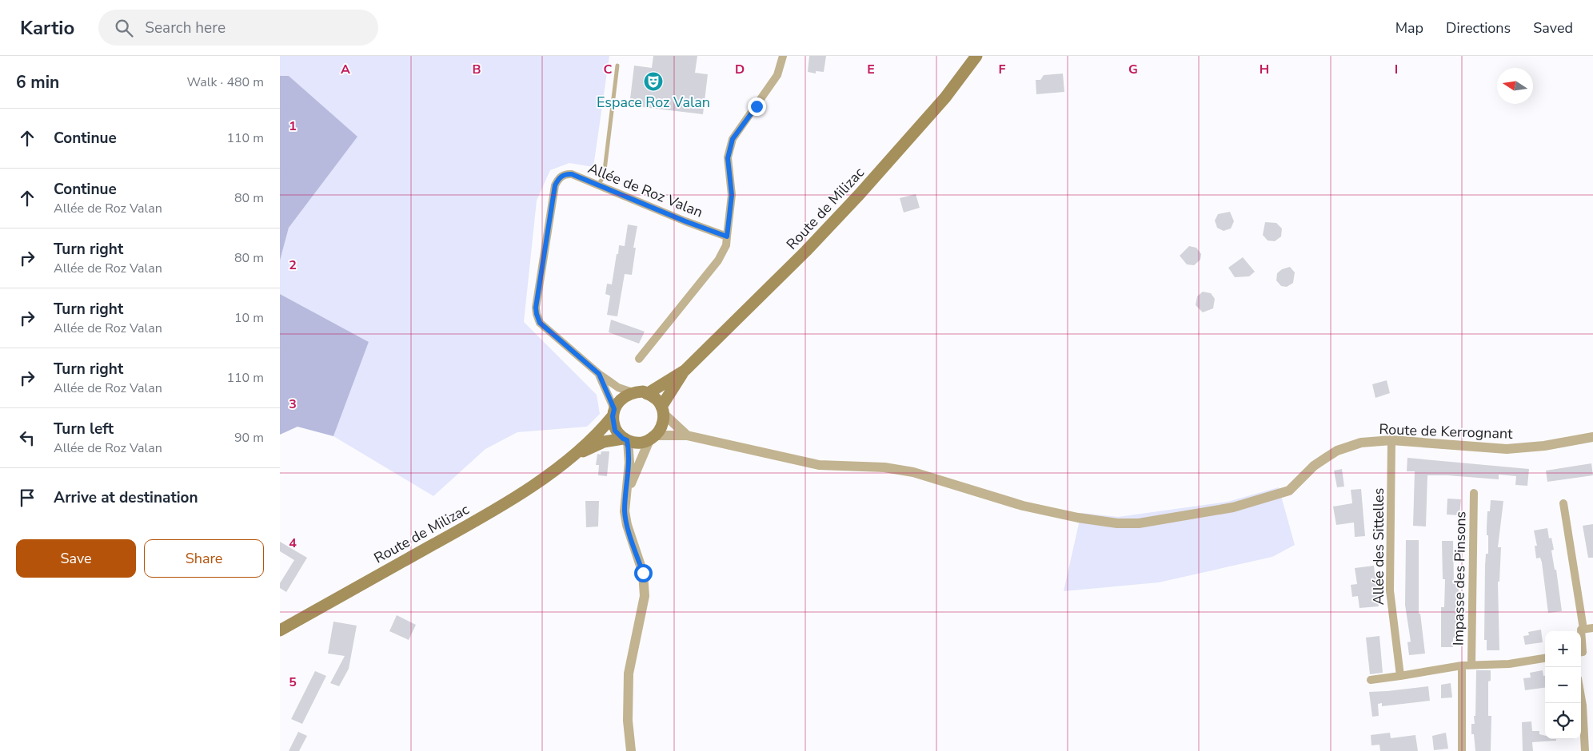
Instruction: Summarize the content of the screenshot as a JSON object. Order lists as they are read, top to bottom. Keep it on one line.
{"streets":{"main road":["Route de Milizac"],"street":["Allée de Roz Valan","Route de Kerrognant","Allée des Sittelles","Impasse des Pinsons"]},"crossings":[["Allée de Roz Valan","Route de Milizac"],["Route de Kerrognant","Allée des Sittelles"]],"places":{"theatre":["Espace Roz Valan"]},"north":"left","page":{"header":"Kartio","search":"Search here","nav":["Map","Directions","Saved"],"heading":["6 min","Walk · 480 m"],"list":[["Continue","110 m"],["Continue","Allée de Roz Valan","80 m"],["Turn right","Allée de Roz Valan","80 m"],["Turn right","Allée de Roz Valan","10 m"],["Turn right","Allée de Roz Valan","110 m"],["Turn left","Allée de Roz Valan","90 m"],"Arrive at destination"],"buttons":["Save","Share"],"map_buttons":["+","−"]},"grid":{"columns":["A","B","C","D","E","F","G","H","I"],"rows":["1","2","3","4","5"]}}
